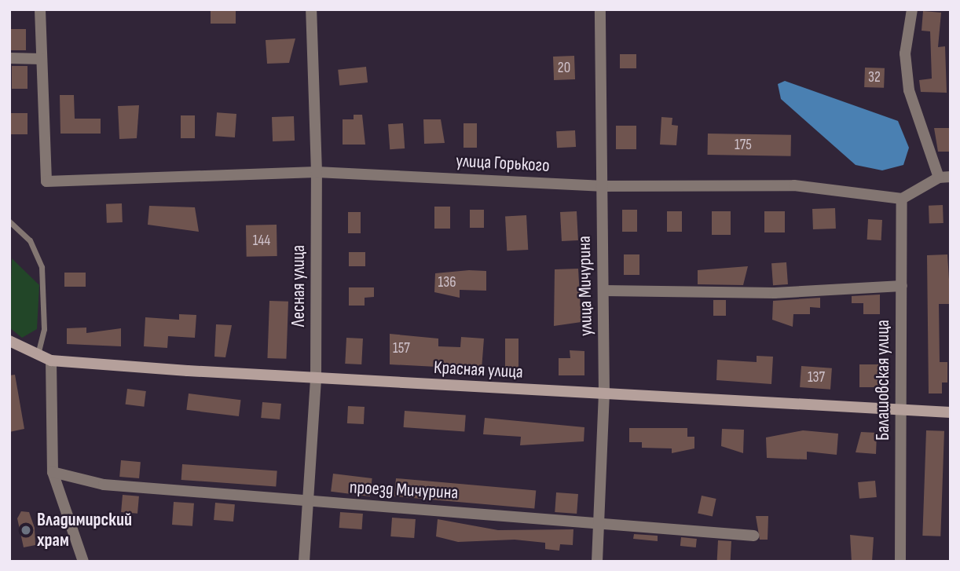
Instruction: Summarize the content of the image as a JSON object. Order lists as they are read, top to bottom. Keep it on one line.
{"streets":{"main road":["Красная улица"],"street":["улица Горького","Лесная улица","улица Мичурина","Балашовская улица","проезд Мичурина"]},"crossings":[["улица Горького","Лесная улица"],["улица Горького","улица Мичурина"],["улица Горького","Балашовская улица"],["Лесная улица","Красная улица"],["Лесная улица","проезд Мичурина"],["улица Мичурина","Красная улица"],["улица Мичурина","проезд Мичурина"],["Красная улица","Балашовская улица"]],"places":["Владимирский храм"],"house_numbers":["20","32","175","144","136","157","137"]}
